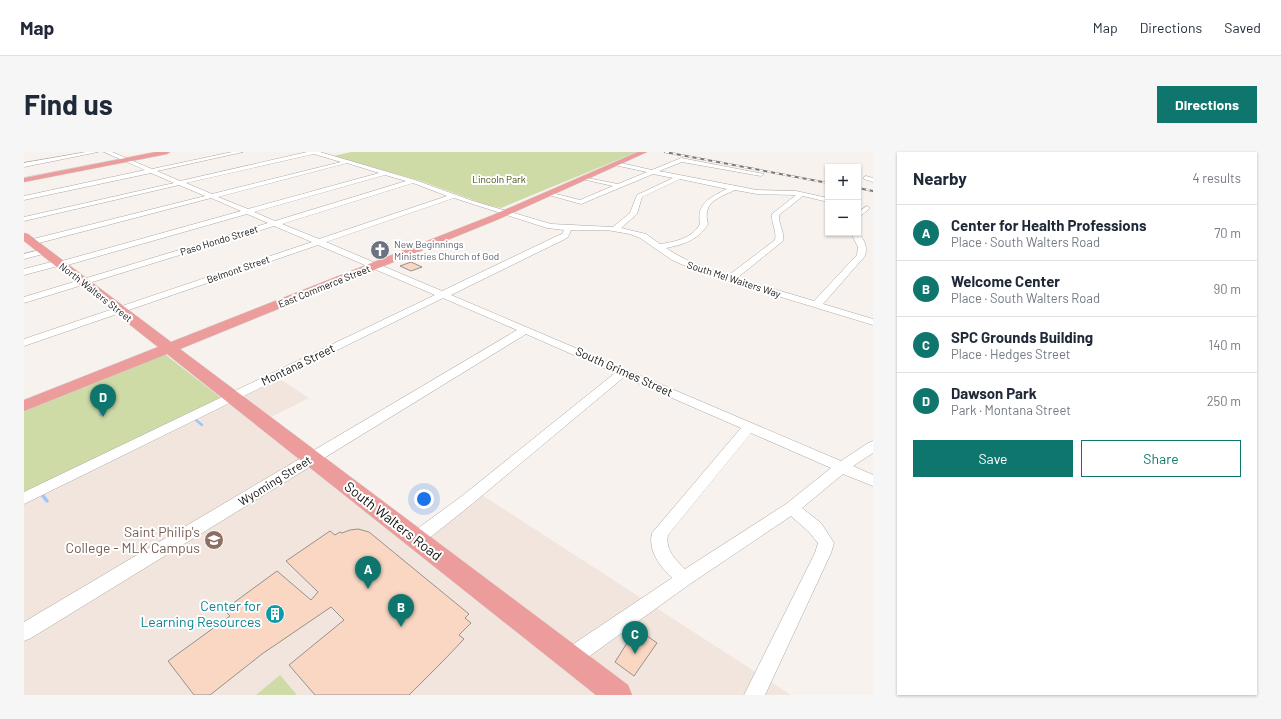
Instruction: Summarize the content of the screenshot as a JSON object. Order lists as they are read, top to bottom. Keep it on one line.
{"streets":{"main road":["East Commerce Street","North Walters Street","South Walters Road"],"street":["Paso Hondo Street","Belmont Street","South Mel Waiters Way","Montana Street","South Grimes Street","Wyoming Street"]},"crossings":[["Paso Hondo Street","South Mel Waiters Way"],["Paso Hondo Street","North Walters Street"],["Paso Hondo Street","South Grimes Street"],["Belmont Street","South Mel Waiters Way"],["Belmont Street","North Walters Street"],["Belmont Street","South Grimes Street"],["South Mel Waiters Way","East Commerce Street"],["South Mel Waiters Way","Montana Street"],["East Commerce Street","North Walters Street"],["East Commerce Street","South Grimes Street"],["East Commerce Street","South Walters Road"],["North Walters Street","South Walters Road"],["Montana Street","South Grimes Street"],["Montana Street","South Walters Road"],["South Grimes Street","Wyoming Street"],["Wyoming Street","South Walters Road"]],"parks":["Lincoln Park"],"places":{"church":["New Beginnings Ministries Church of God"],"school or university":["Saint Philip's College - MLK Campus"],"building":["Center for Learning Resources"]},"page":{"header":"Map","nav":["Map","Directions","Saved"],"buttons":["Directions",["Save","Share"]],"title":"Find us","heading":["Nearby","4 results"],"map_buttons":["+","−"],"list":[{"mark":"A","name":"Center for Health Professions","note":"Place · South Walters Road","value":"70 m"},{"mark":"B","name":"Welcome Center","note":"Place · South Walters Road","value":"90 m"},{"mark":"C","name":"SPC Grounds Building","note":"Place · Hedges Street","value":"140 m"},{"mark":"D","name":"Dawson Park","note":"Park · Montana Street","value":"250 m"}],"pins":["D","A","B","C"]}}
